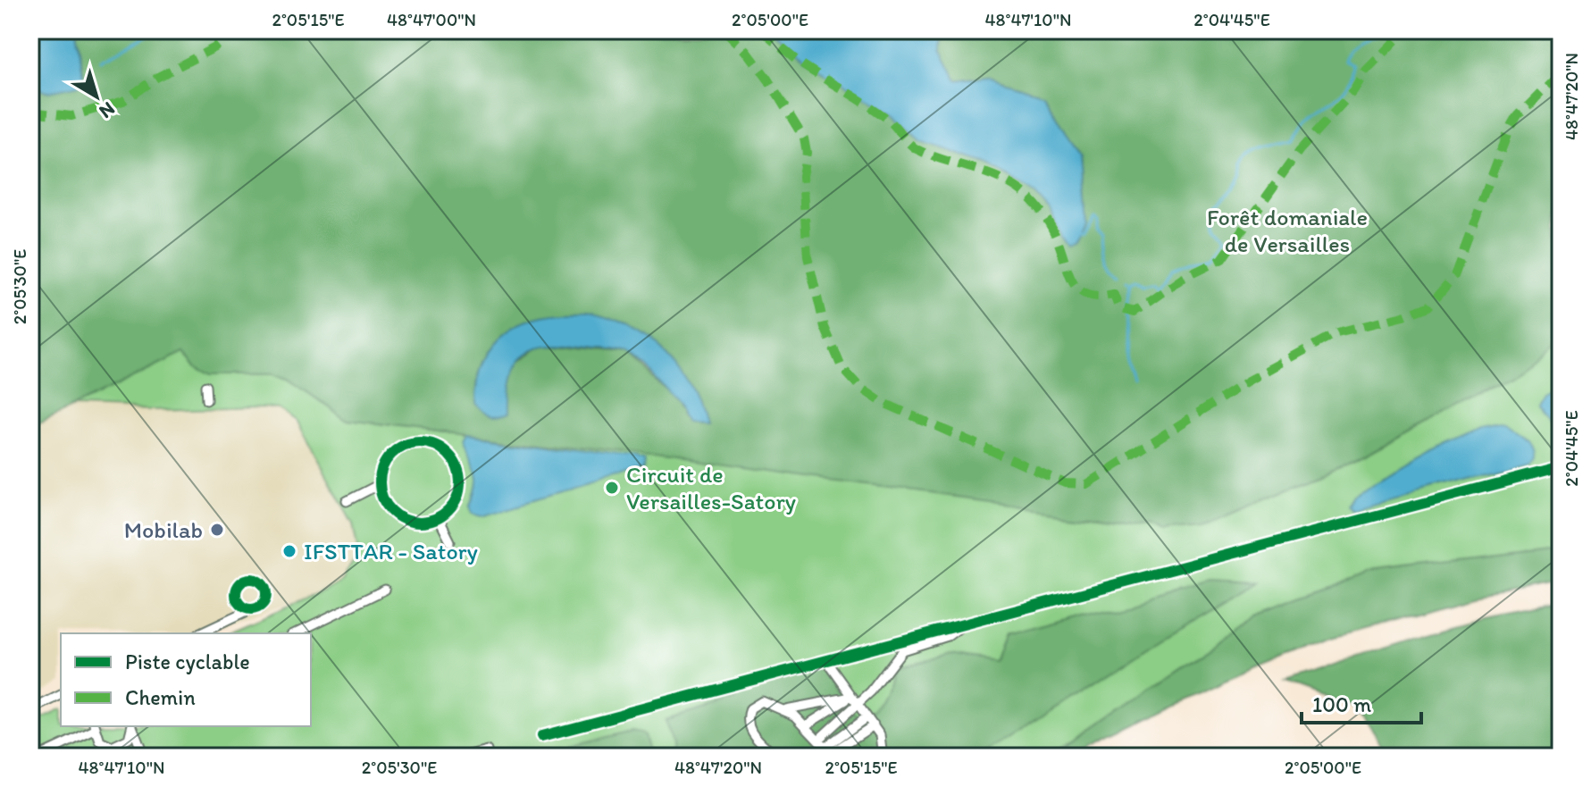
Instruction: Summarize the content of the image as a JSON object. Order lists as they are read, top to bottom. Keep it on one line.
{"parks":["Forêt domaniale de Versailles"],"places":["Circuit de Versailles-Satory","Mobilab","IFSTTAR - Satory"],"legend":["Piste cyclable","Chemin"],"scale_bar":"100 m","north":"bottom right","coordinates":["2°05'15\"E","48°47'00\"N","2°05'00\"E","48°47'10\"N","2°04'45\"E","48°47'20\"N","2°05'30\"E"]}
